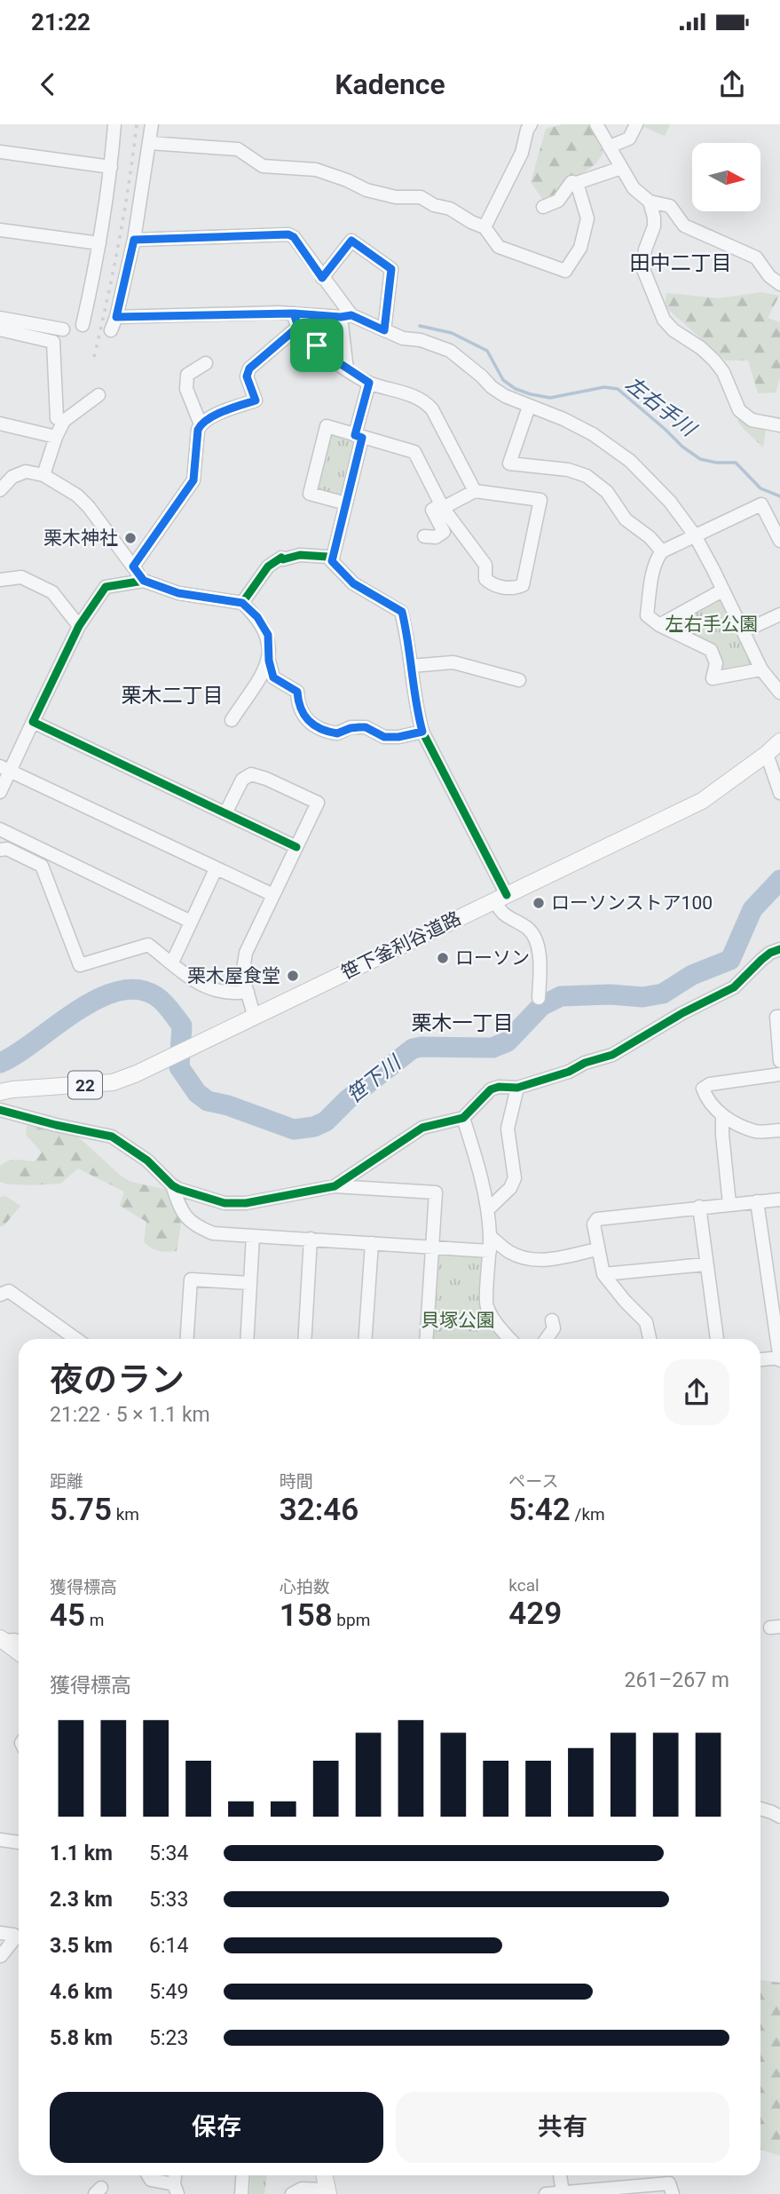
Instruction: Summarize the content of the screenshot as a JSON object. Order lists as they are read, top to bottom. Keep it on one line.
{"streets":{"main road":["笹下釜利谷道路","22"]},"districts":["田中二丁目","栗木二丁目","栗木一丁目"],"water":["左右手川","笹下川"],"parks":["左右手公園","貝塚公園"],"places":["栗木神社","ローソンストア100","ローソン","栗木屋食堂"],"north":"right","page":{"status":"21:22","header":"Kadence","heading":["夜のラン","21:22 · 5 × 1.1 km"],"stats":[["距離","5.75 km"],["時間","32:46"],["ペース","5:42 /km"],["獲得標高","45 m"],["心拍数","158 bpm"],["kcal","429"]],"chart":["獲得標高","261–267 m"],"list":[{"name":"1.1 km","note":"5:34"},{"name":"2.3 km","note":"5:33"},{"name":"3.5 km","note":"6:14"},{"name":"4.6 km","note":"5:49"},{"name":"5.8 km","note":"5:23"}],"buttons":["保存","共有"]}}
